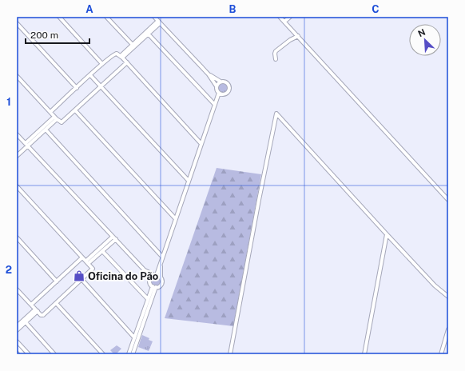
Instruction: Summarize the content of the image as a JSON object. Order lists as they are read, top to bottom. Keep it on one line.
{"places":{"shop":["Oficina do Pão"]},"scale_bar":"200 m","north":"top left","grid":{"columns":["A","B","C"],"rows":["1","2"]}}
